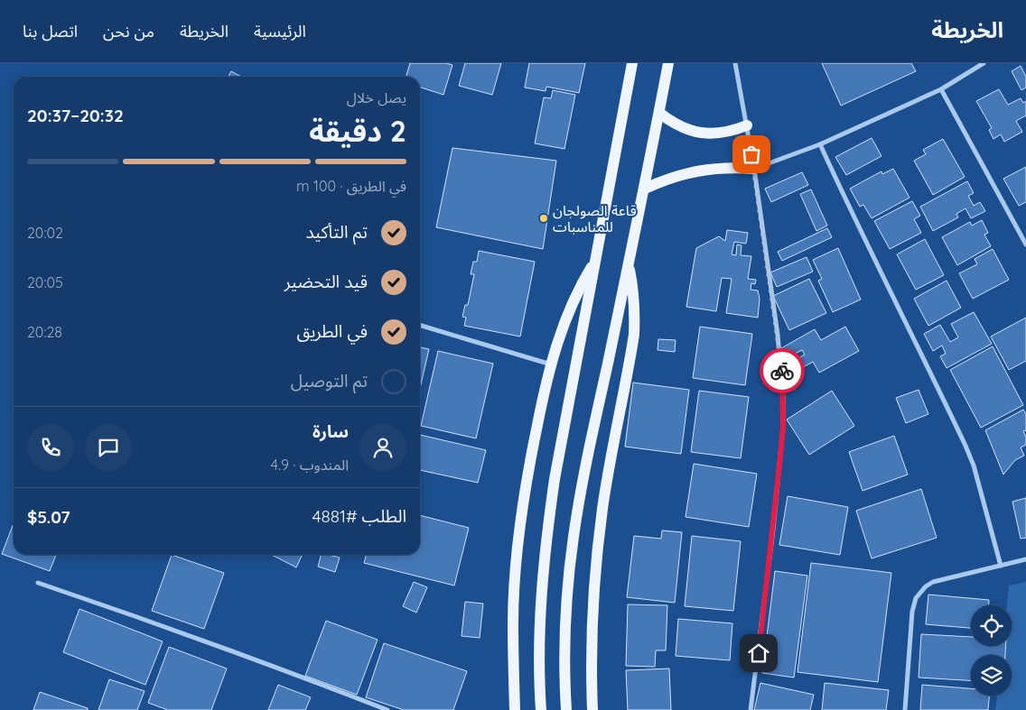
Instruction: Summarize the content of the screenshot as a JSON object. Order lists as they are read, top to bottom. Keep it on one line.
{"places":["قاعة الصولجان للمناسبات"],"page":{"header":"الخريطة","nav":["الرئيسية","الخريطة","من نحن","اتصل بنا"],"heading":["2 دقيقة","يصل خلال","20:32–20:37"],"panel":["سارة","المندوب · 4.9","الطلب #4881","$5.07"],"bar":"في الطريق · 100 m","list":[["تم التأكيد","20:02"],["قيد التحضير","20:05"],["في الطريق","20:28"],"تم التوصيل"]}}
